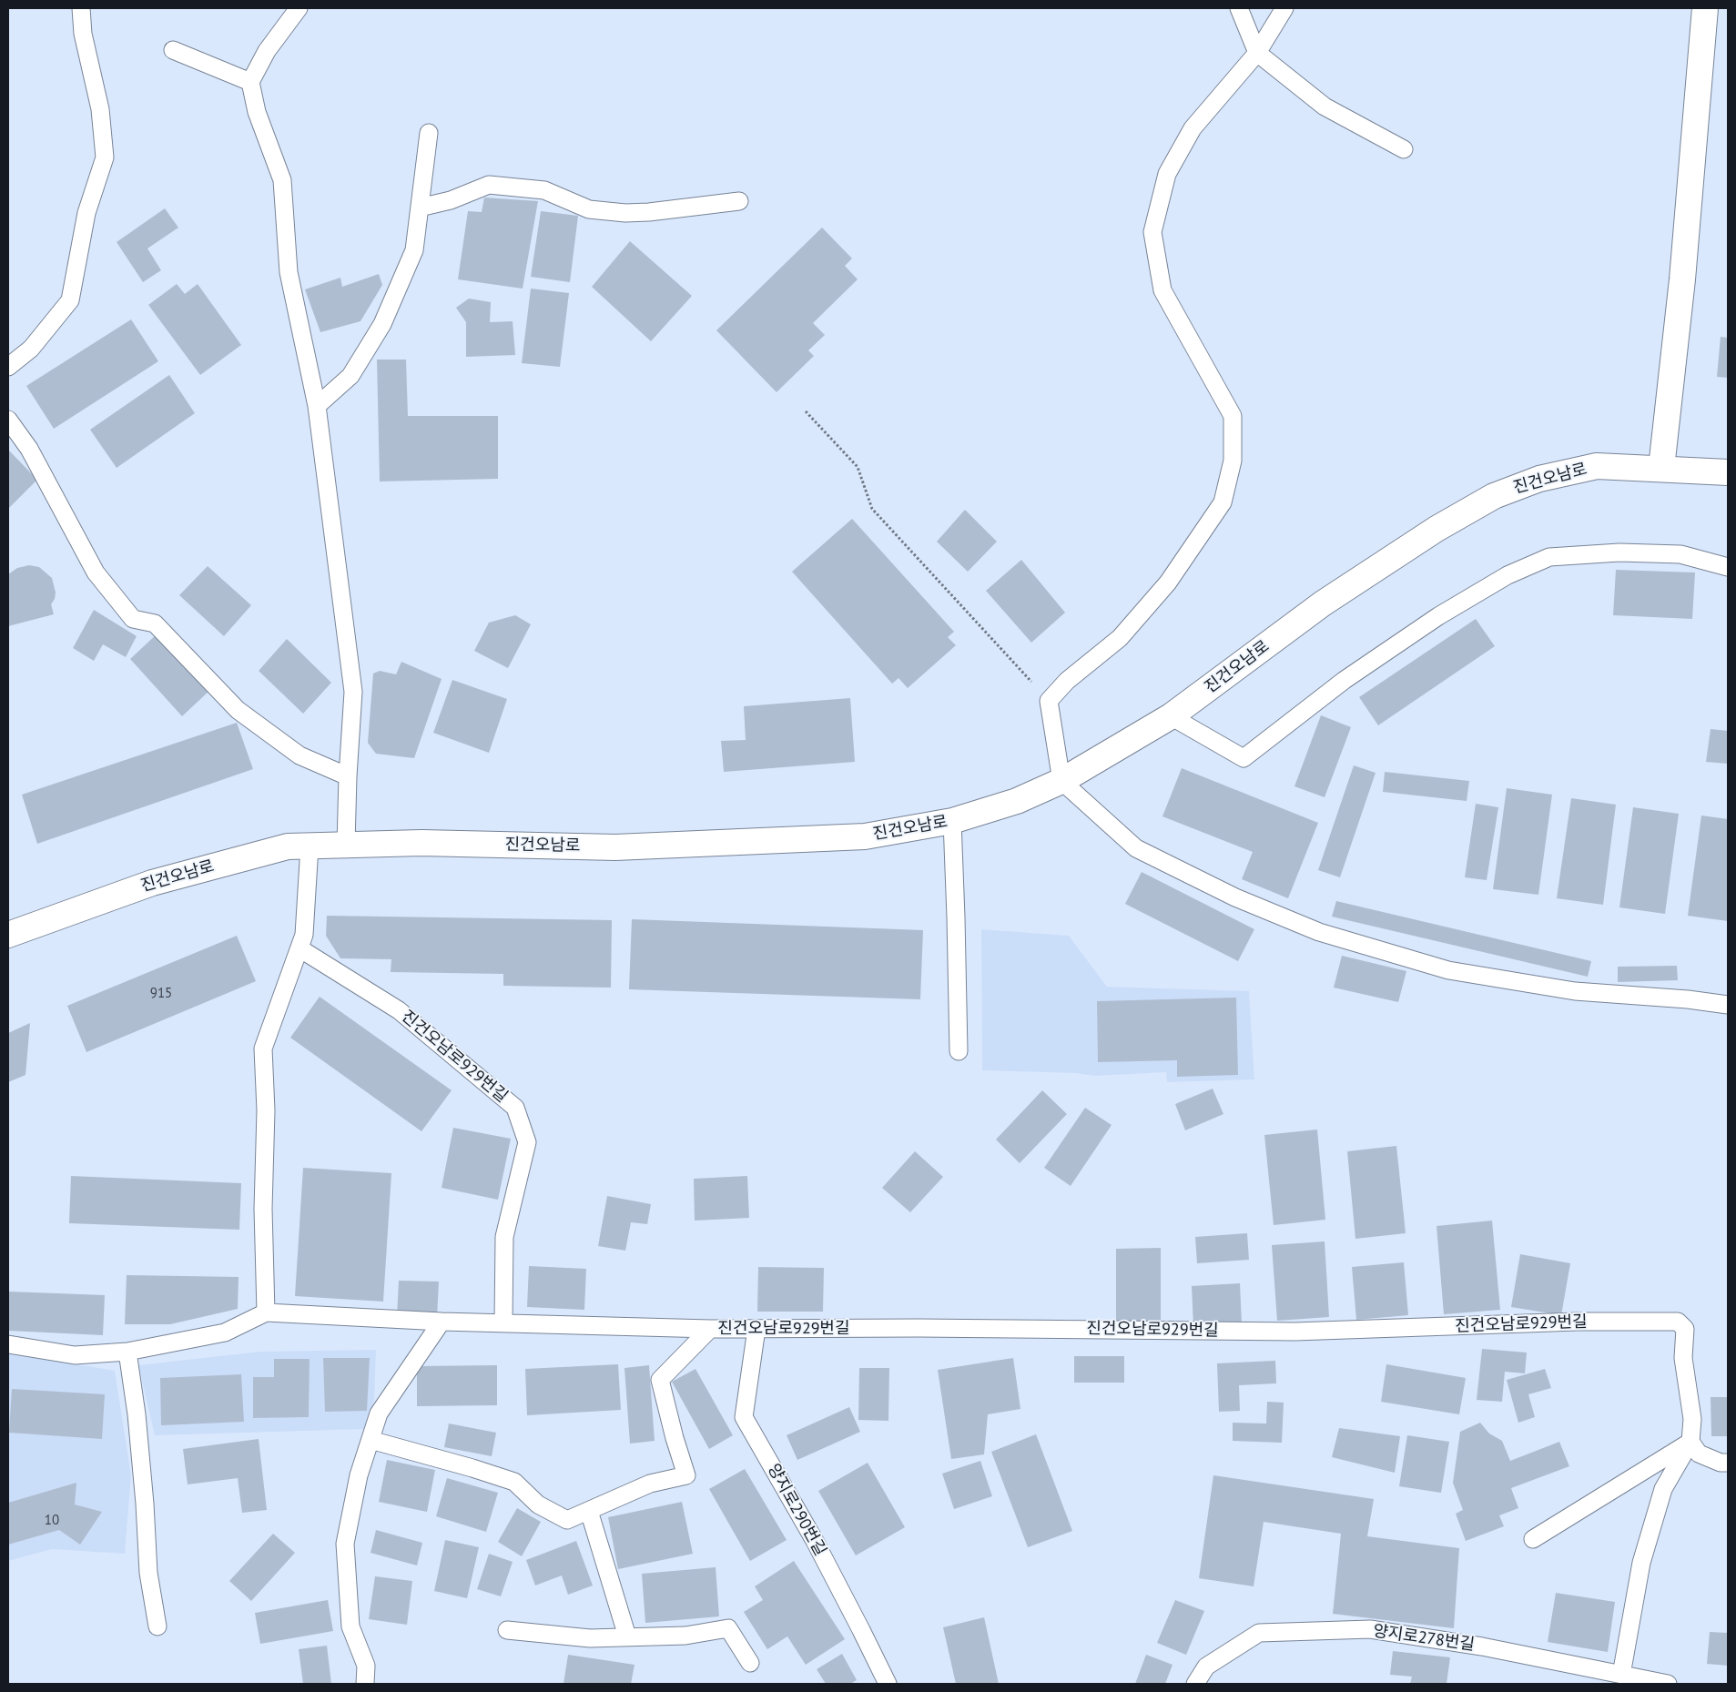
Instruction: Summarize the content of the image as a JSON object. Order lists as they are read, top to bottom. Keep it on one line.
{"streets":{"main road":["진건오남로"],"lane":["진건오남로929번길","양지로290번길","양지로278번길"]},"crossings":[["진건오남로929번길","양지로290번길"]],"house_numbers":["915","10"]}
